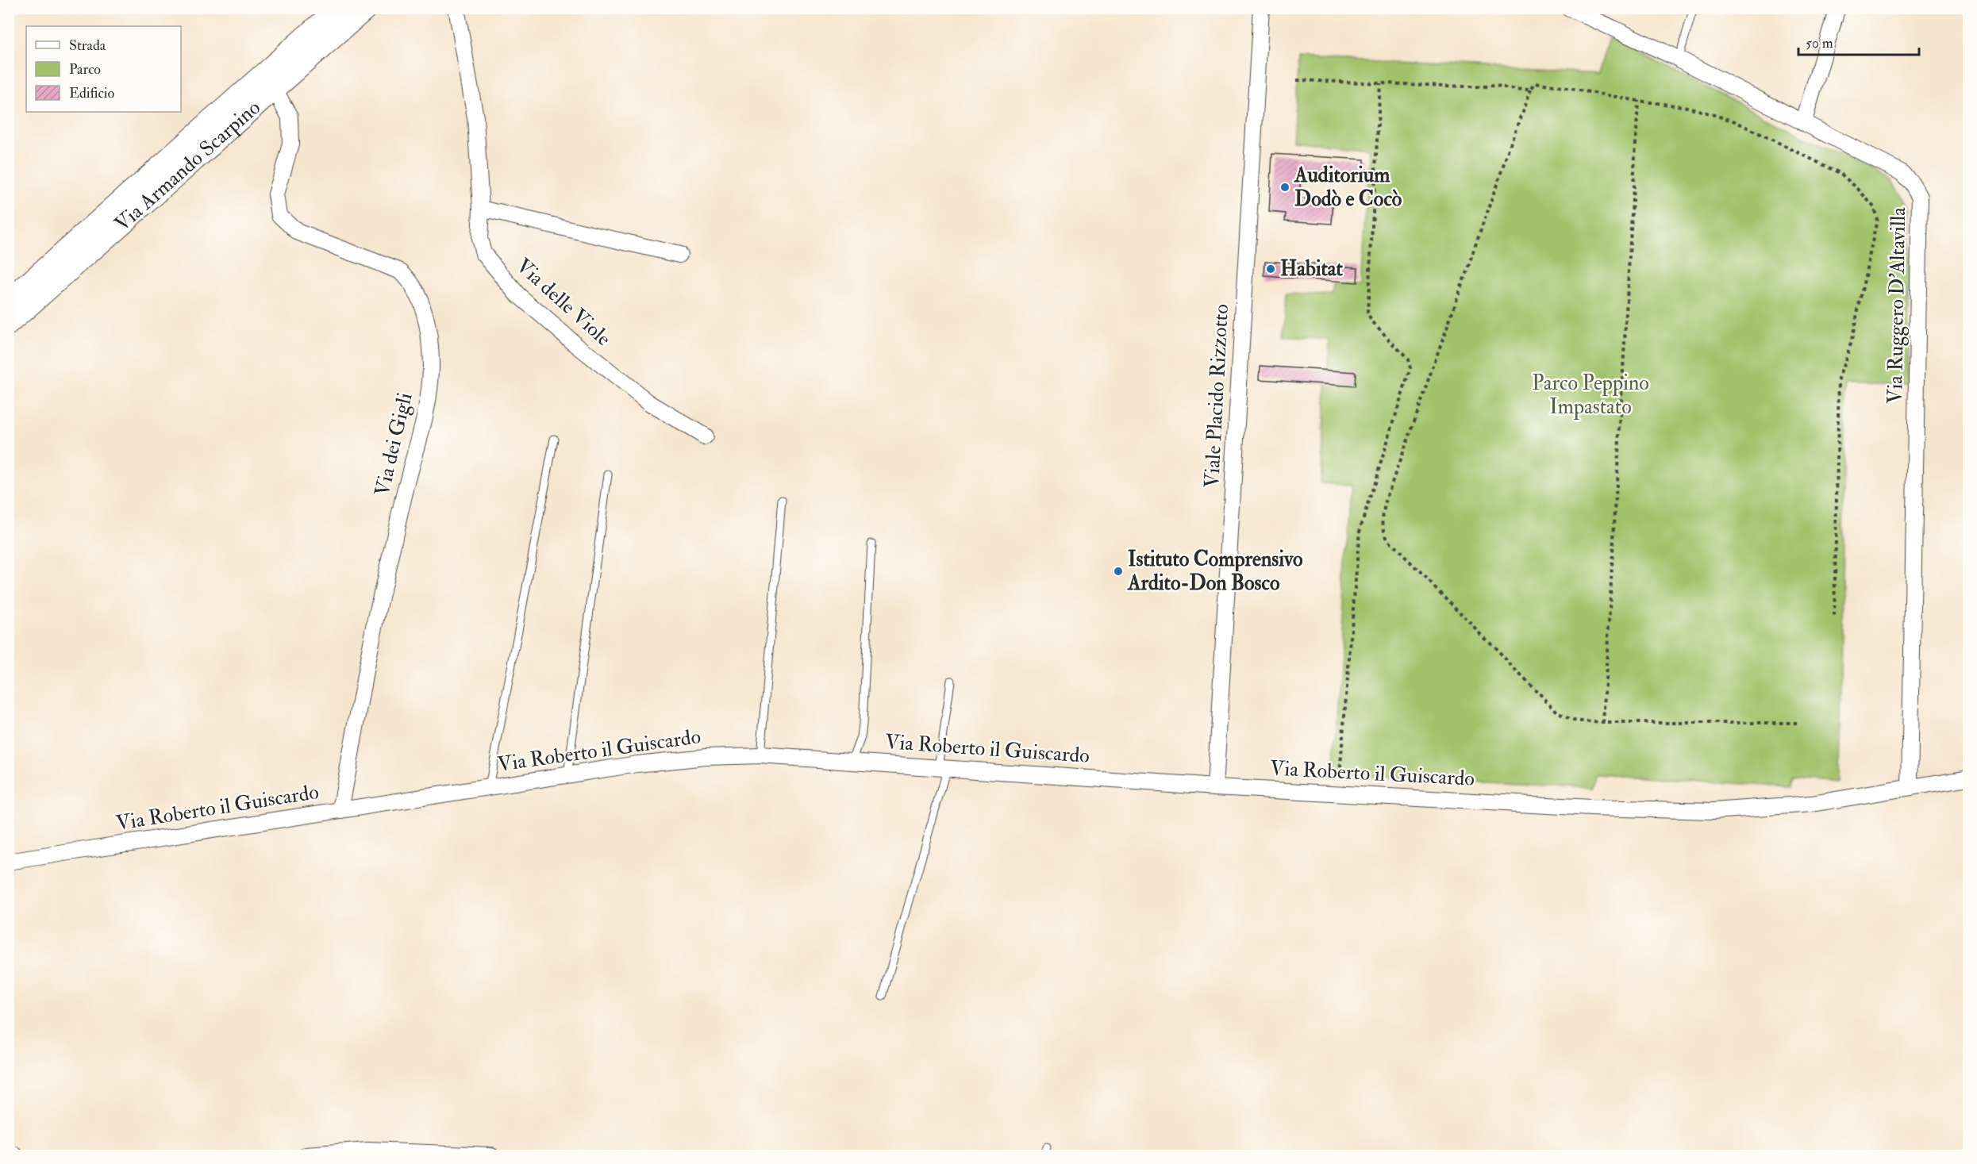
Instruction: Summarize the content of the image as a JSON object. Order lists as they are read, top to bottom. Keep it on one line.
{"streets":{"street":["Via Armando Scarpino","Via delle Viole","Via Ruggero D'Altavilla","Viale Placido Rizzotto","Via dei Gigli","Via Roberto il Guiscardo"]},"crossings":[["Via Armando Scarpino","Via dei Gigli"],["Via Ruggero D'Altavilla","Via Roberto il Guiscardo"],["Viale Placido Rizzotto","Via Roberto il Guiscardo"],["Via dei Gigli","Via Roberto il Guiscardo"]],"parks":["Parco Peppino Impastato"],"places":["Auditorium Dodò e Cocò","Habitat","Istituto Comprensivo Ardito-Don Bosco"],"legend":["Strada","Parco","Edificio"],"scale_bar":"50 m"}
